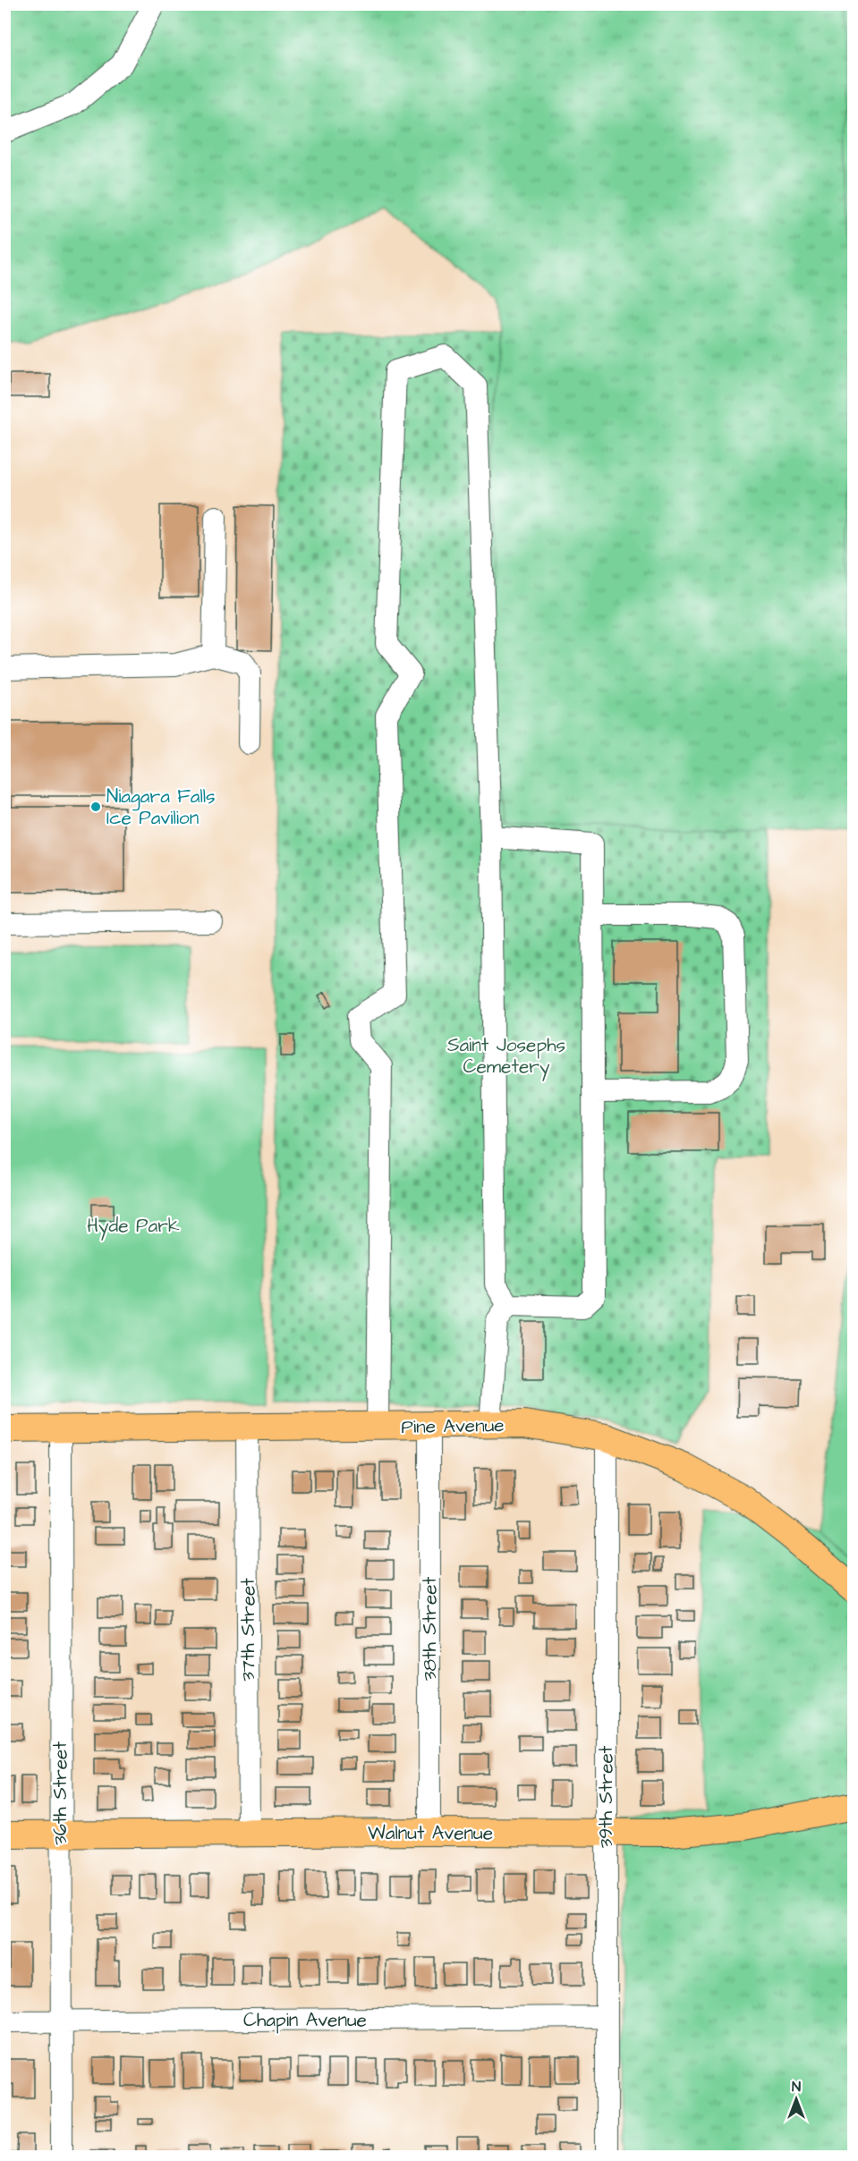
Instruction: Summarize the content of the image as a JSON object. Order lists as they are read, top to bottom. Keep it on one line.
{"streets":{"main road":["Pine Avenue","Walnut Avenue"],"street":["38th Street","37th Street","36th Street","39th Street","Chapin Avenue"]},"crossings":[["Pine Avenue","38th Street"],["Pine Avenue","37th Street"],["Pine Avenue","36th Street"],["Pine Avenue","39th Street"],["38th Street","Walnut Avenue"],["37th Street","Walnut Avenue"],["36th Street","Walnut Avenue"],["36th Street","Chapin Avenue"],["39th Street","Walnut Avenue"],["39th Street","Chapin Avenue"]],"parks":["Saint Josephs Cemetery","Hyde Park"],"places":["Niagara Falls Ice Pavilion"],"north":"top"}
